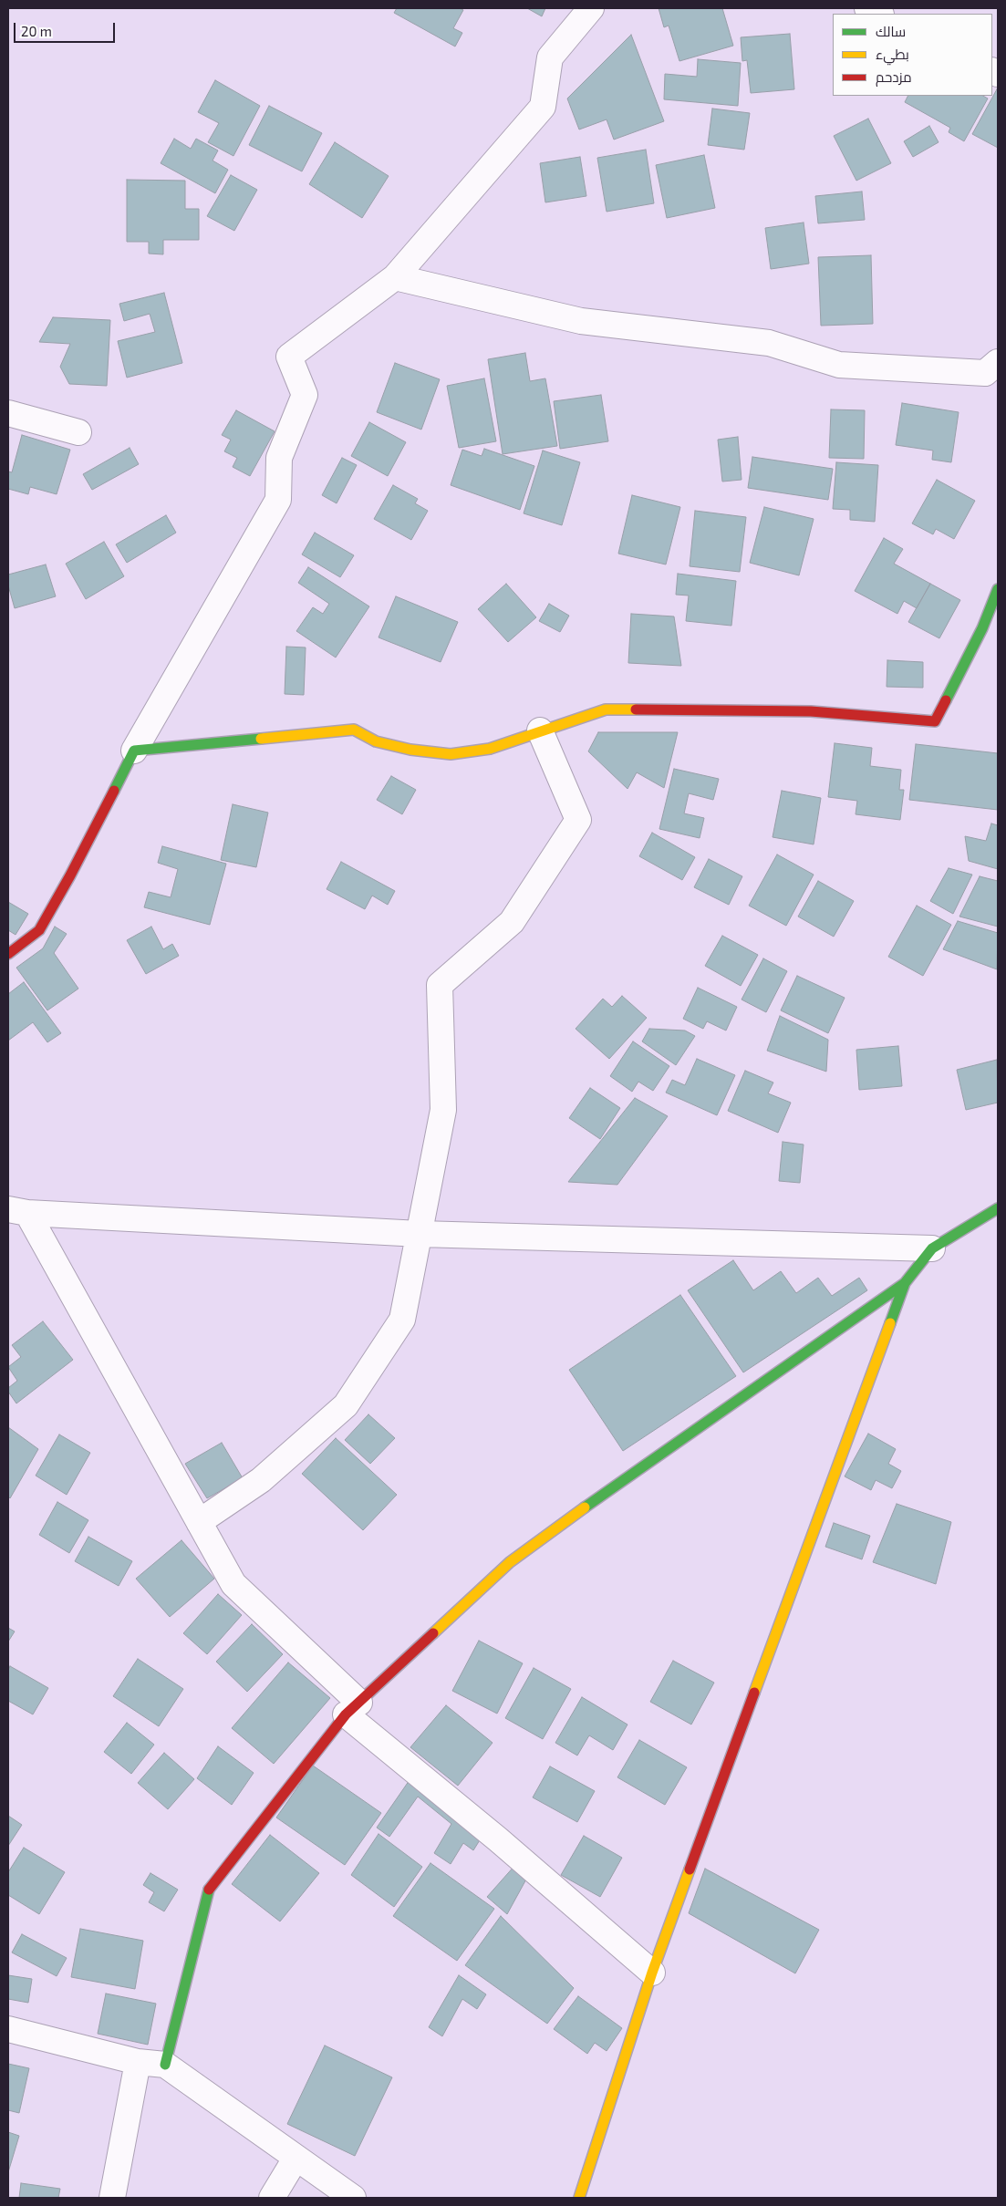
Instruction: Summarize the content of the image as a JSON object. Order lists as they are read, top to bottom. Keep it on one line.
{"legend":["سالك","بطيء","مزدحم"],"scale_bar":"20 m"}
